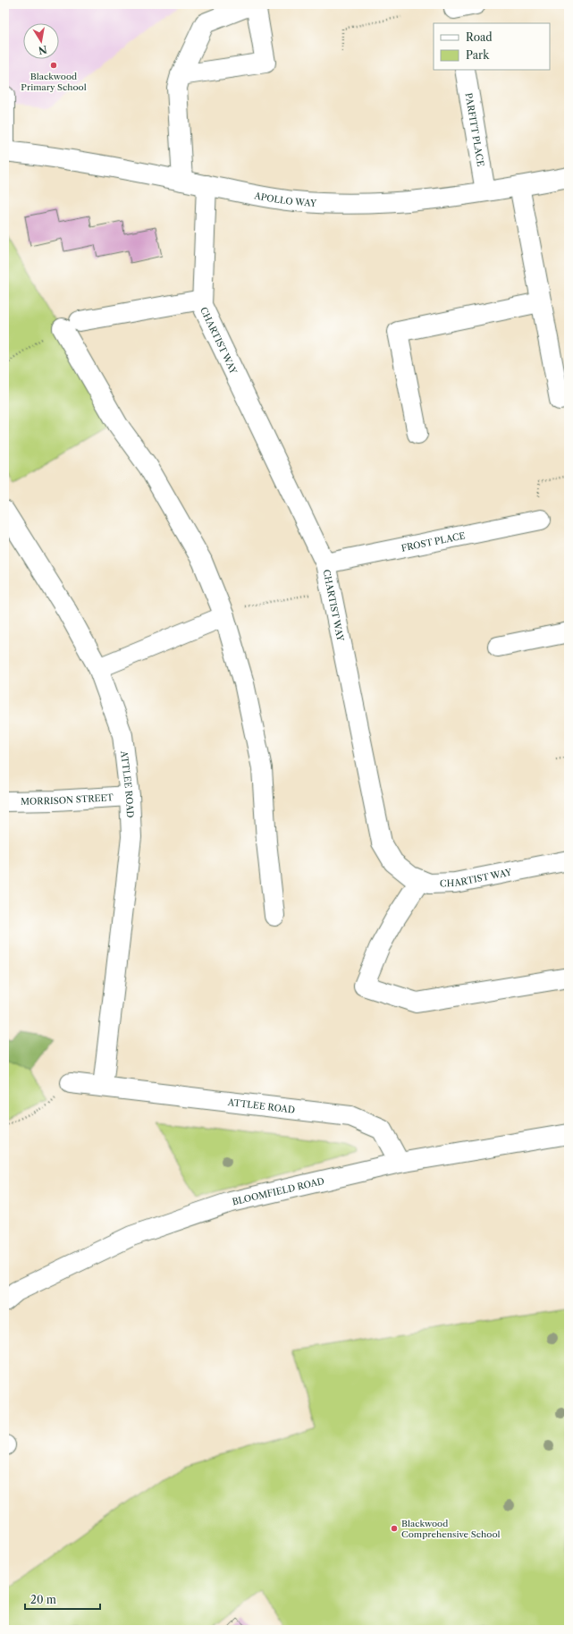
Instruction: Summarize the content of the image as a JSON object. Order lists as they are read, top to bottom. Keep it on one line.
{"streets":{"street":["PARFITT PLACE","APOLLO WAY","CHARTIST WAY","FROST PLACE","ATTLEE ROAD","MORRISON STREET","BLOOMFIELD ROAD"]},"crossings":[["PARFITT PLACE","APOLLO WAY"],["APOLLO WAY","CHARTIST WAY"],["CHARTIST WAY","FROST PLACE"],["ATTLEE ROAD","MORRISON STREET"],["ATTLEE ROAD","BLOOMFIELD ROAD"]],"places":["Blackwood Primary School","Blackwood Comprehensive School"],"legend":["Road","Park"],"scale_bar":"20 m","north":"bottom"}
